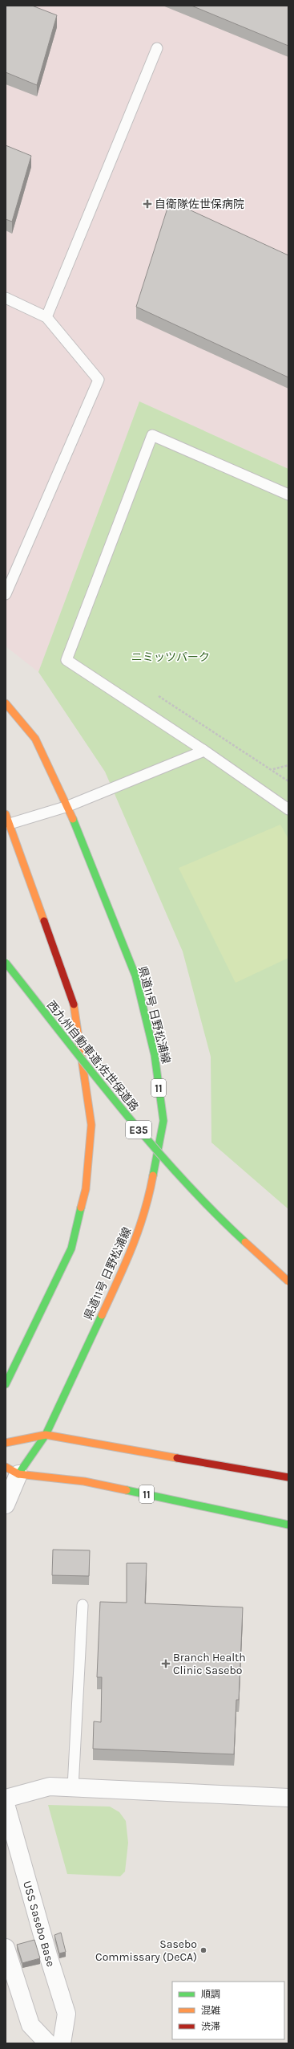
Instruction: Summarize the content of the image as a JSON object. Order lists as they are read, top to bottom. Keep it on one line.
{"streets":{"main road":["県道11号 日野松浦線","西九州自動車道;佐世保道路","11","E35"],"street":["USS Sasebo Base"]},"crossings":[["県道11号 日野松浦線","11"]],"parks":["ニミッツパーク"],"places":{"health":["自衛隊佐世保病院","Branch Health Clinic Sasebo"],"other":["Sasebo Commissary (DeCA)"]},"legend":["順調","混雑","渋滞"]}
